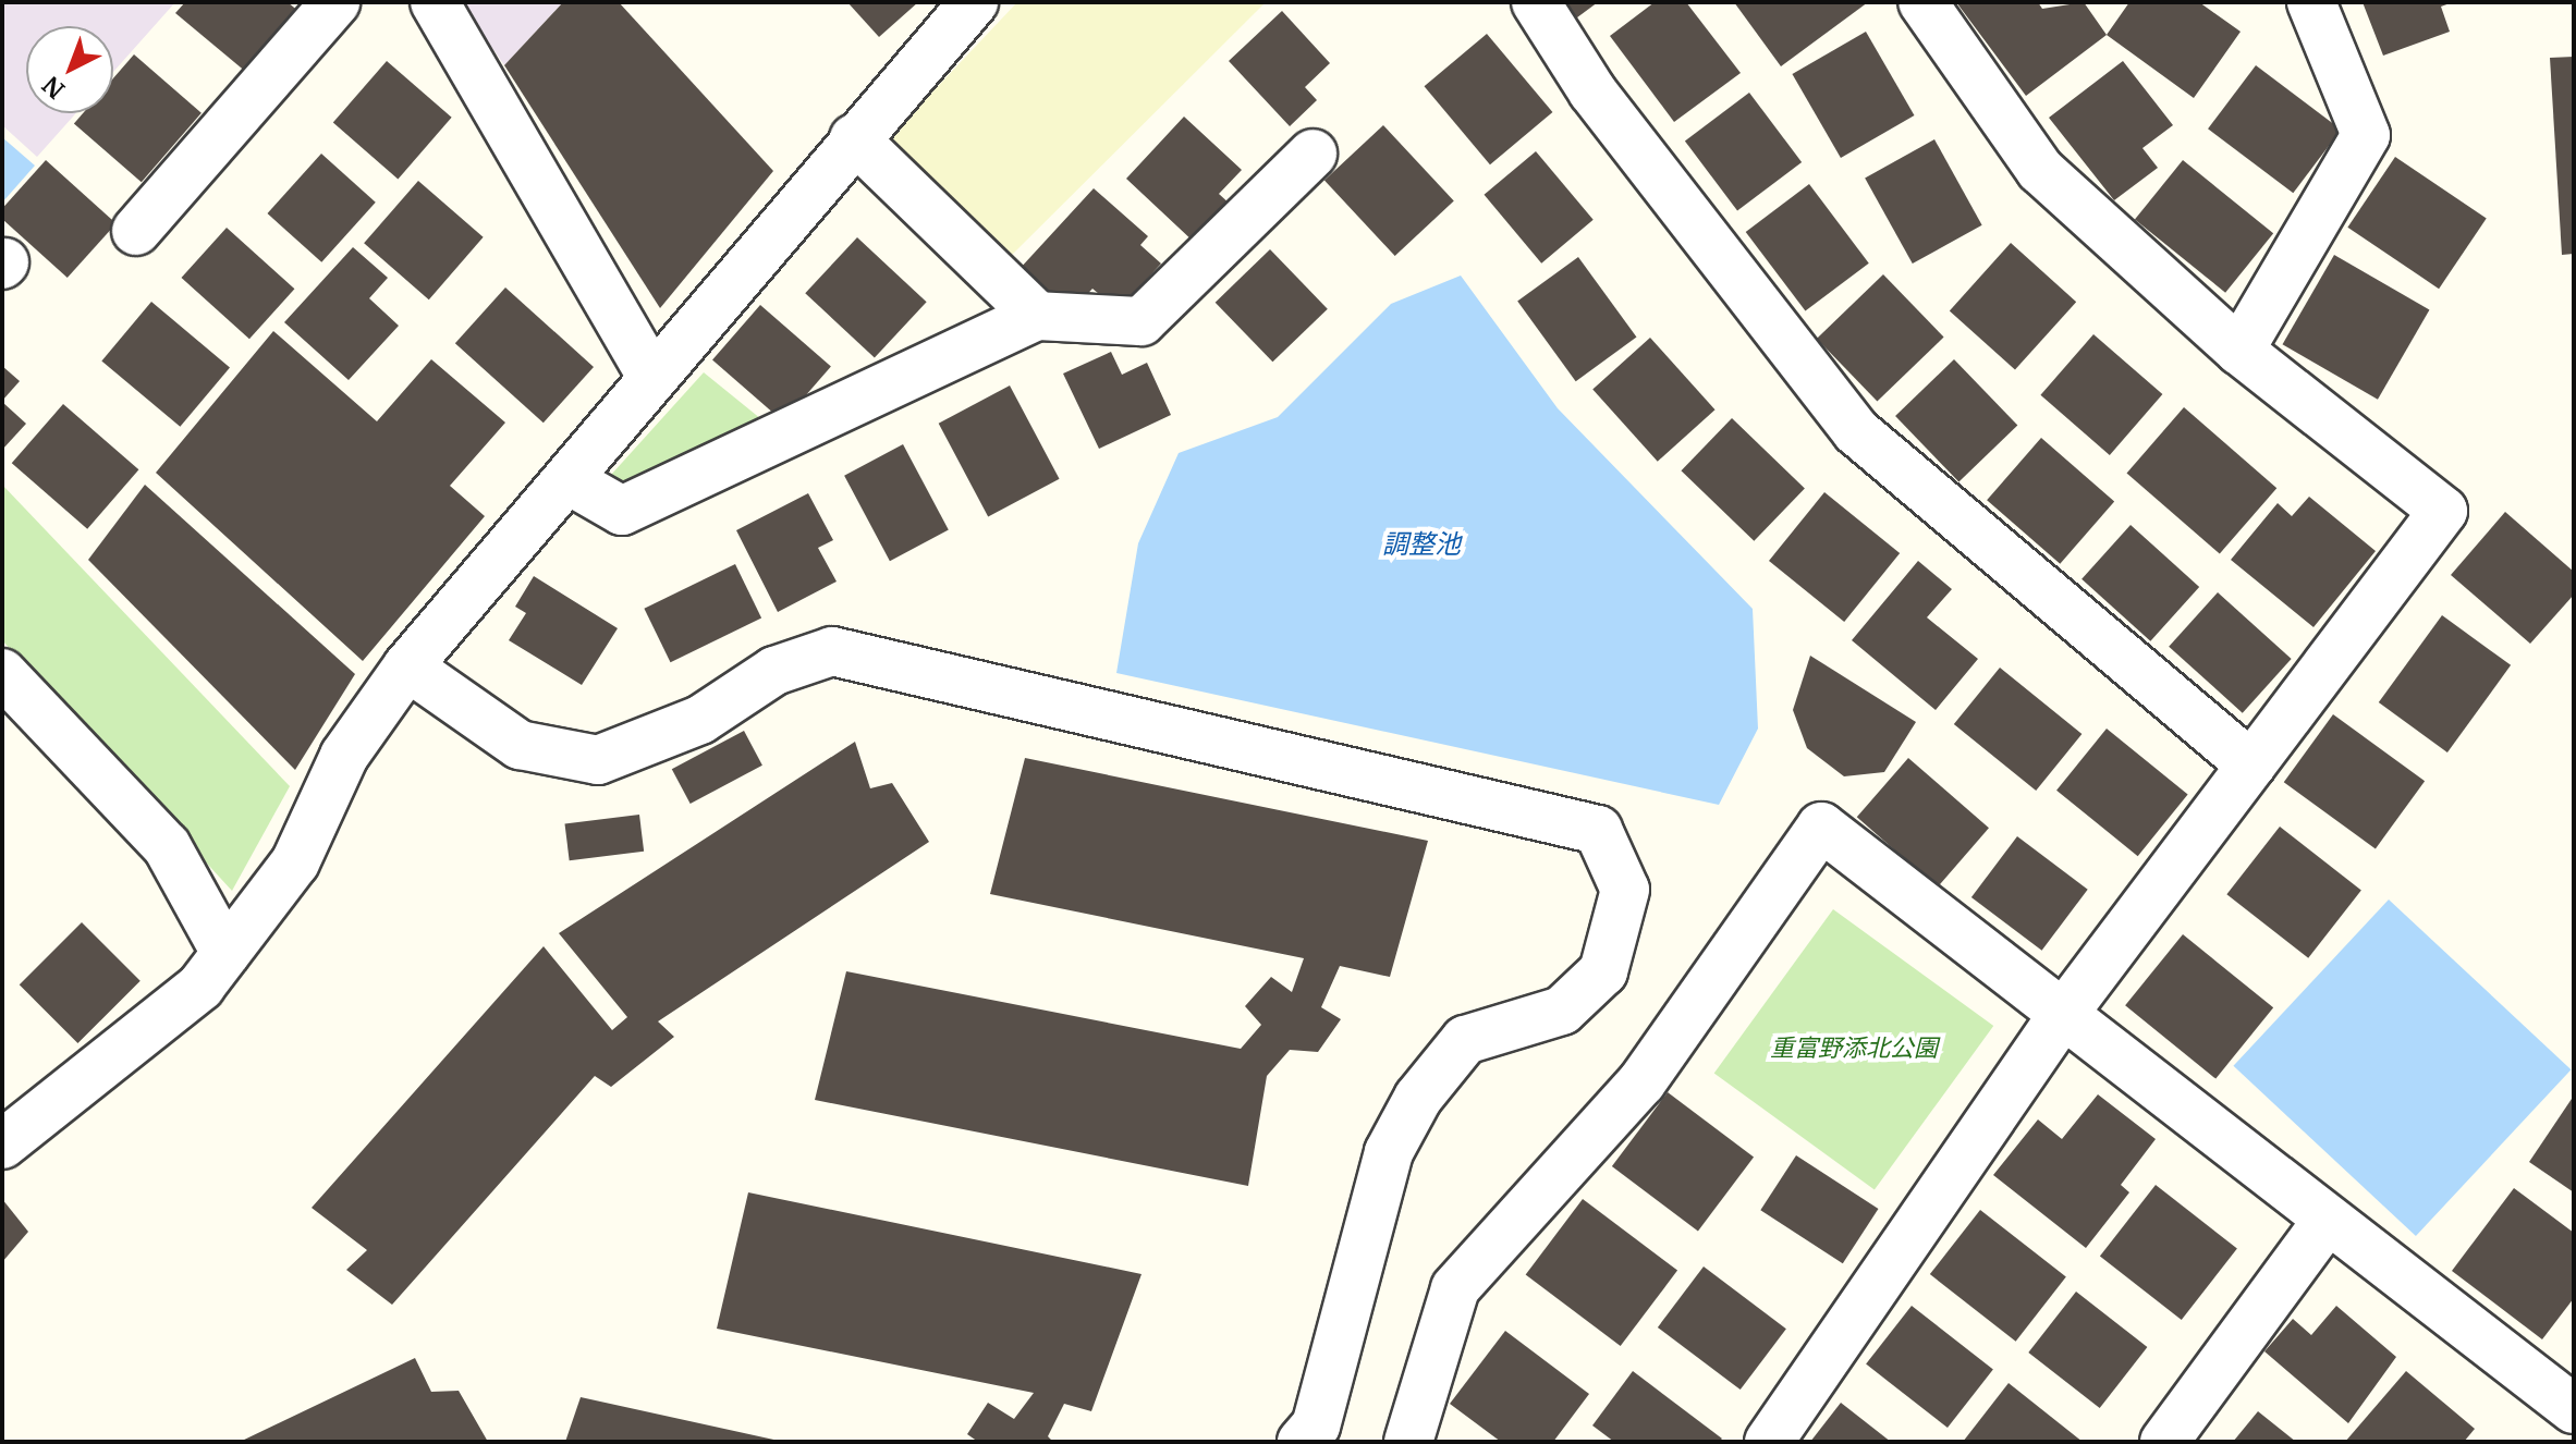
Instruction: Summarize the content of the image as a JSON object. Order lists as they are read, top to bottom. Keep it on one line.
{"water":["調整池"],"parks":["重富野添北公園"],"north":"bottom left"}
